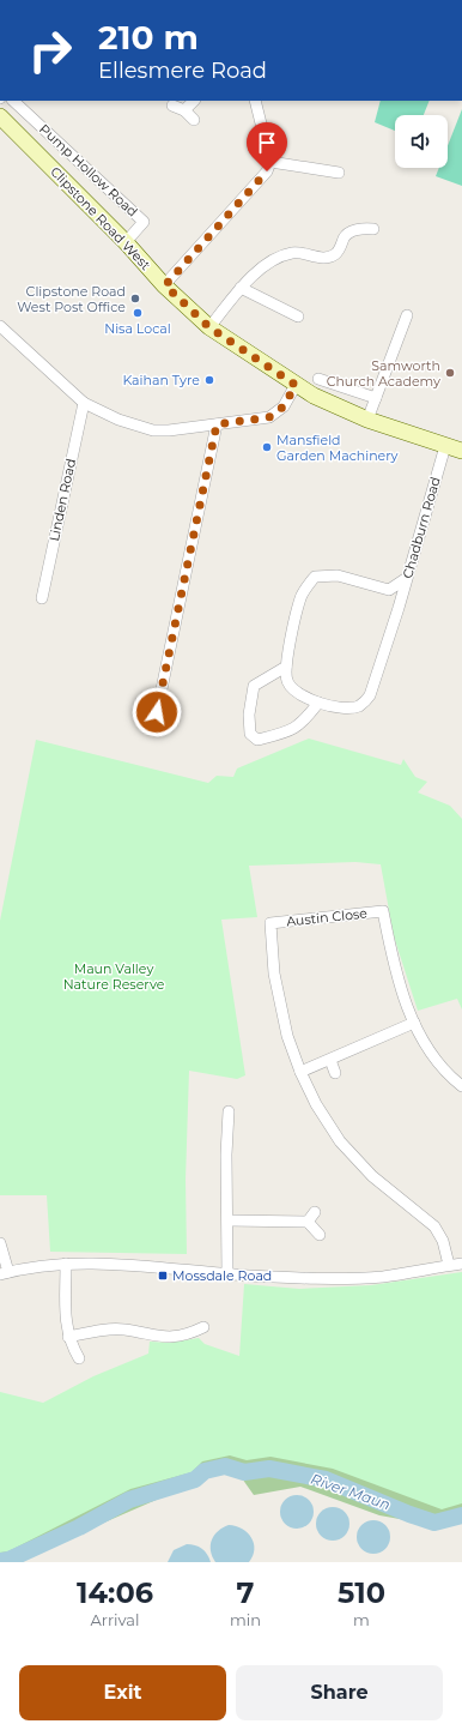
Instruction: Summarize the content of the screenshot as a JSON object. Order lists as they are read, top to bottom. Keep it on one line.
{"streets":{"main road":["Clipstone Road West"],"street":["Pump Hollow Road","Linden Road","Chadburn Road","Austin Close"]},"crossings":[["Pump Hollow Road","Clipstone Road West"],["Clipstone Road West","Chadburn Road"]],"water":["River Maun"],"parks":["Maun Valley Nature Reserve"],"places":{"other":["Clipstone Road West Post Office","Nisa Local","Samworth Church Academy","Kaihan Tyre","Mansfield Garden Machinery"],"transit":["Mossdale Road"]},"page":{"turn":["210 m","Ellesmere Road"],"eta":["14:06","Arrival","7","min","510","m"],"buttons":["Exit","Share"]}}
